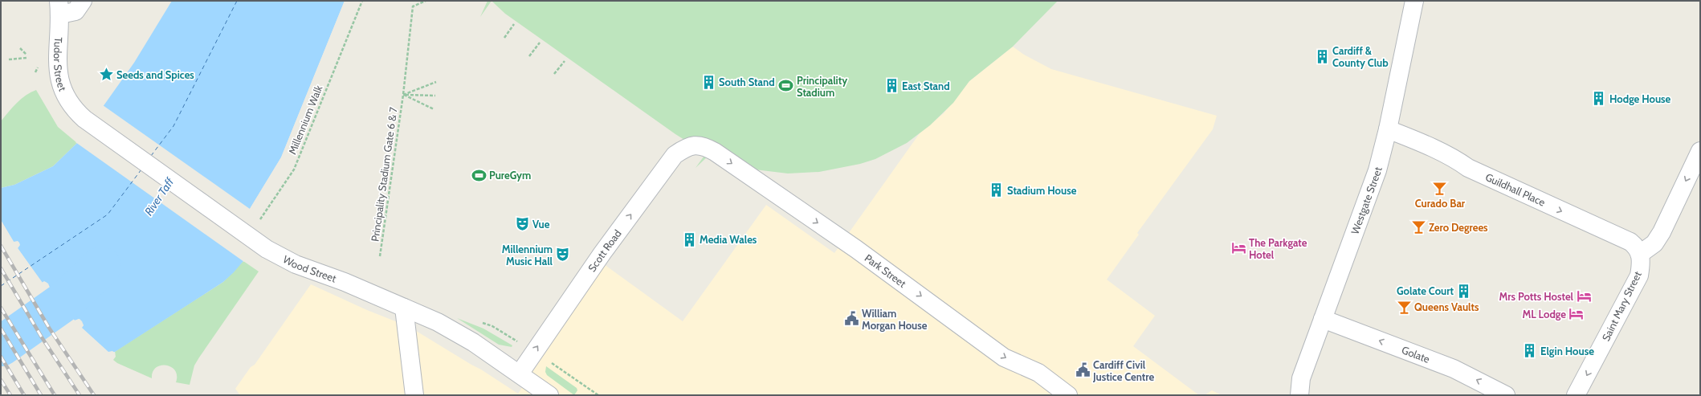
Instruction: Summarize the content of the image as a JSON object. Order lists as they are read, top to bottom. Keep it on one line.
{"streets":{"street":["Tudor Street","Guildhall Place","Westgate Street","Scott Road","Wood Street","Park Street","Saint Mary Street","Golate"],"path":["Millennium Walk","Principality Stadium Gate 6 & 7"]},"crossings":[["Tudor Street","Wood Street"],["Millennium Walk","Wood Street"],["Guildhall Place","Westgate Street"],["Guildhall Place","Saint Mary Street"],["Westgate Street","Golate"],["Scott Road","Wood Street"],["Scott Road","Park Street"]],"one_way":["Guildhall Place","Scott Road","Park Street","Saint Mary Street","Golate"],"water":["River Taff"],"places":{"building":["Cardiff & County Club","South Stand","East Stand","Hodge House","Stadium House","Media Wales","Golate Court","Elgin House"],"place":["Seeds and Spices"],"sports":["Principality Stadium","PureGym"],"bar":["Curado Bar","Zero Degrees","Queens Vaults"],"theatre":["Vue","Millennium Music Hall"],"hotel":["The Parkgate Hotel","Mrs Potts Hostel","ML Lodge"],"public building":["William Morgan House","Cardiff Civil Justice Centre"]}}
